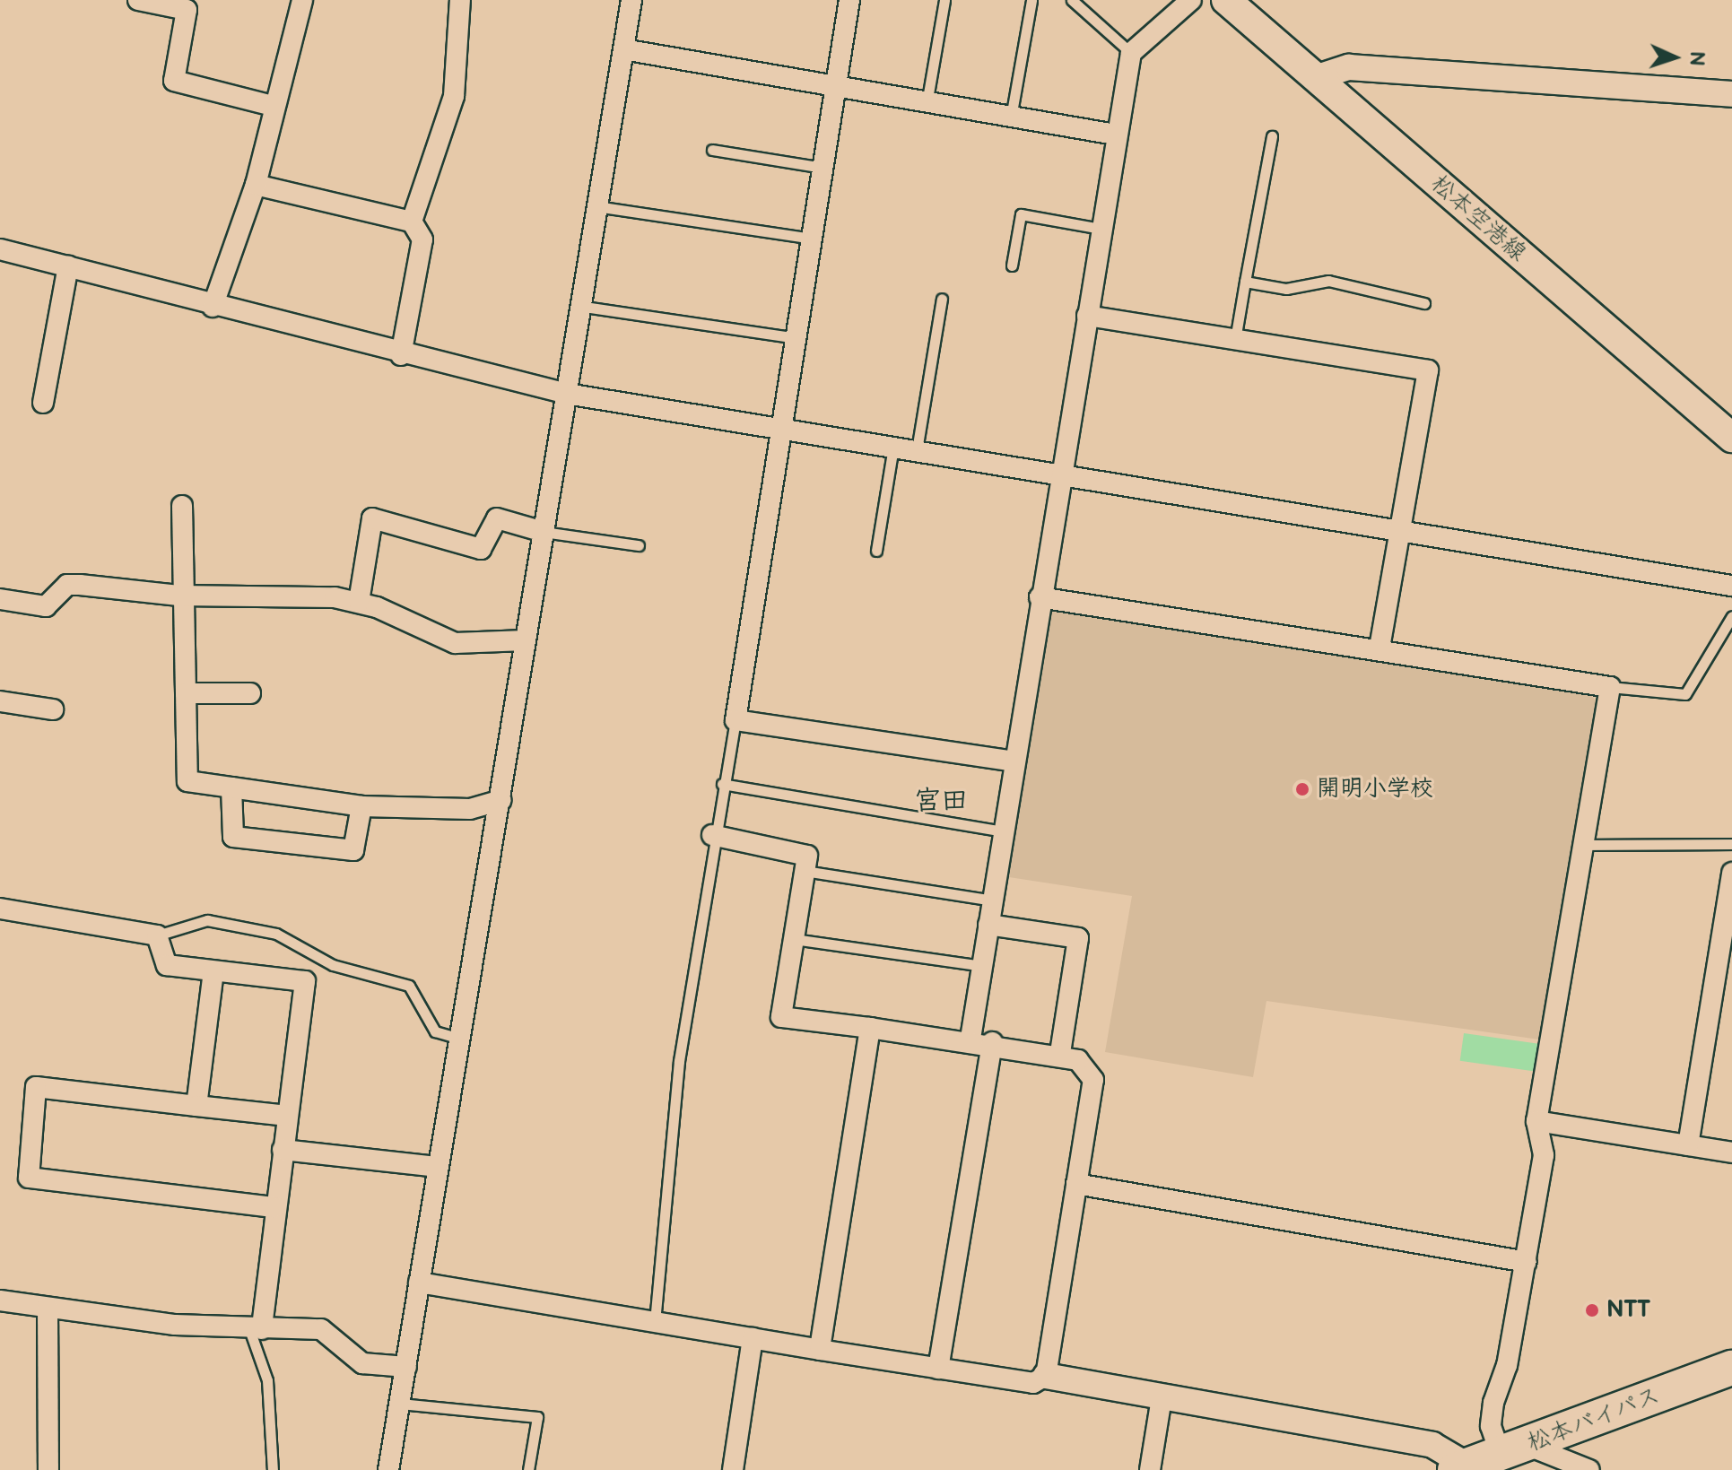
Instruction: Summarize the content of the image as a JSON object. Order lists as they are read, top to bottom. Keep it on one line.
{"streets":{"highway":["松本バイパス"],"main road":["松本空港線"]},"districts":["宮田"],"places":["開明小学校","NTT"],"north":"right"}
